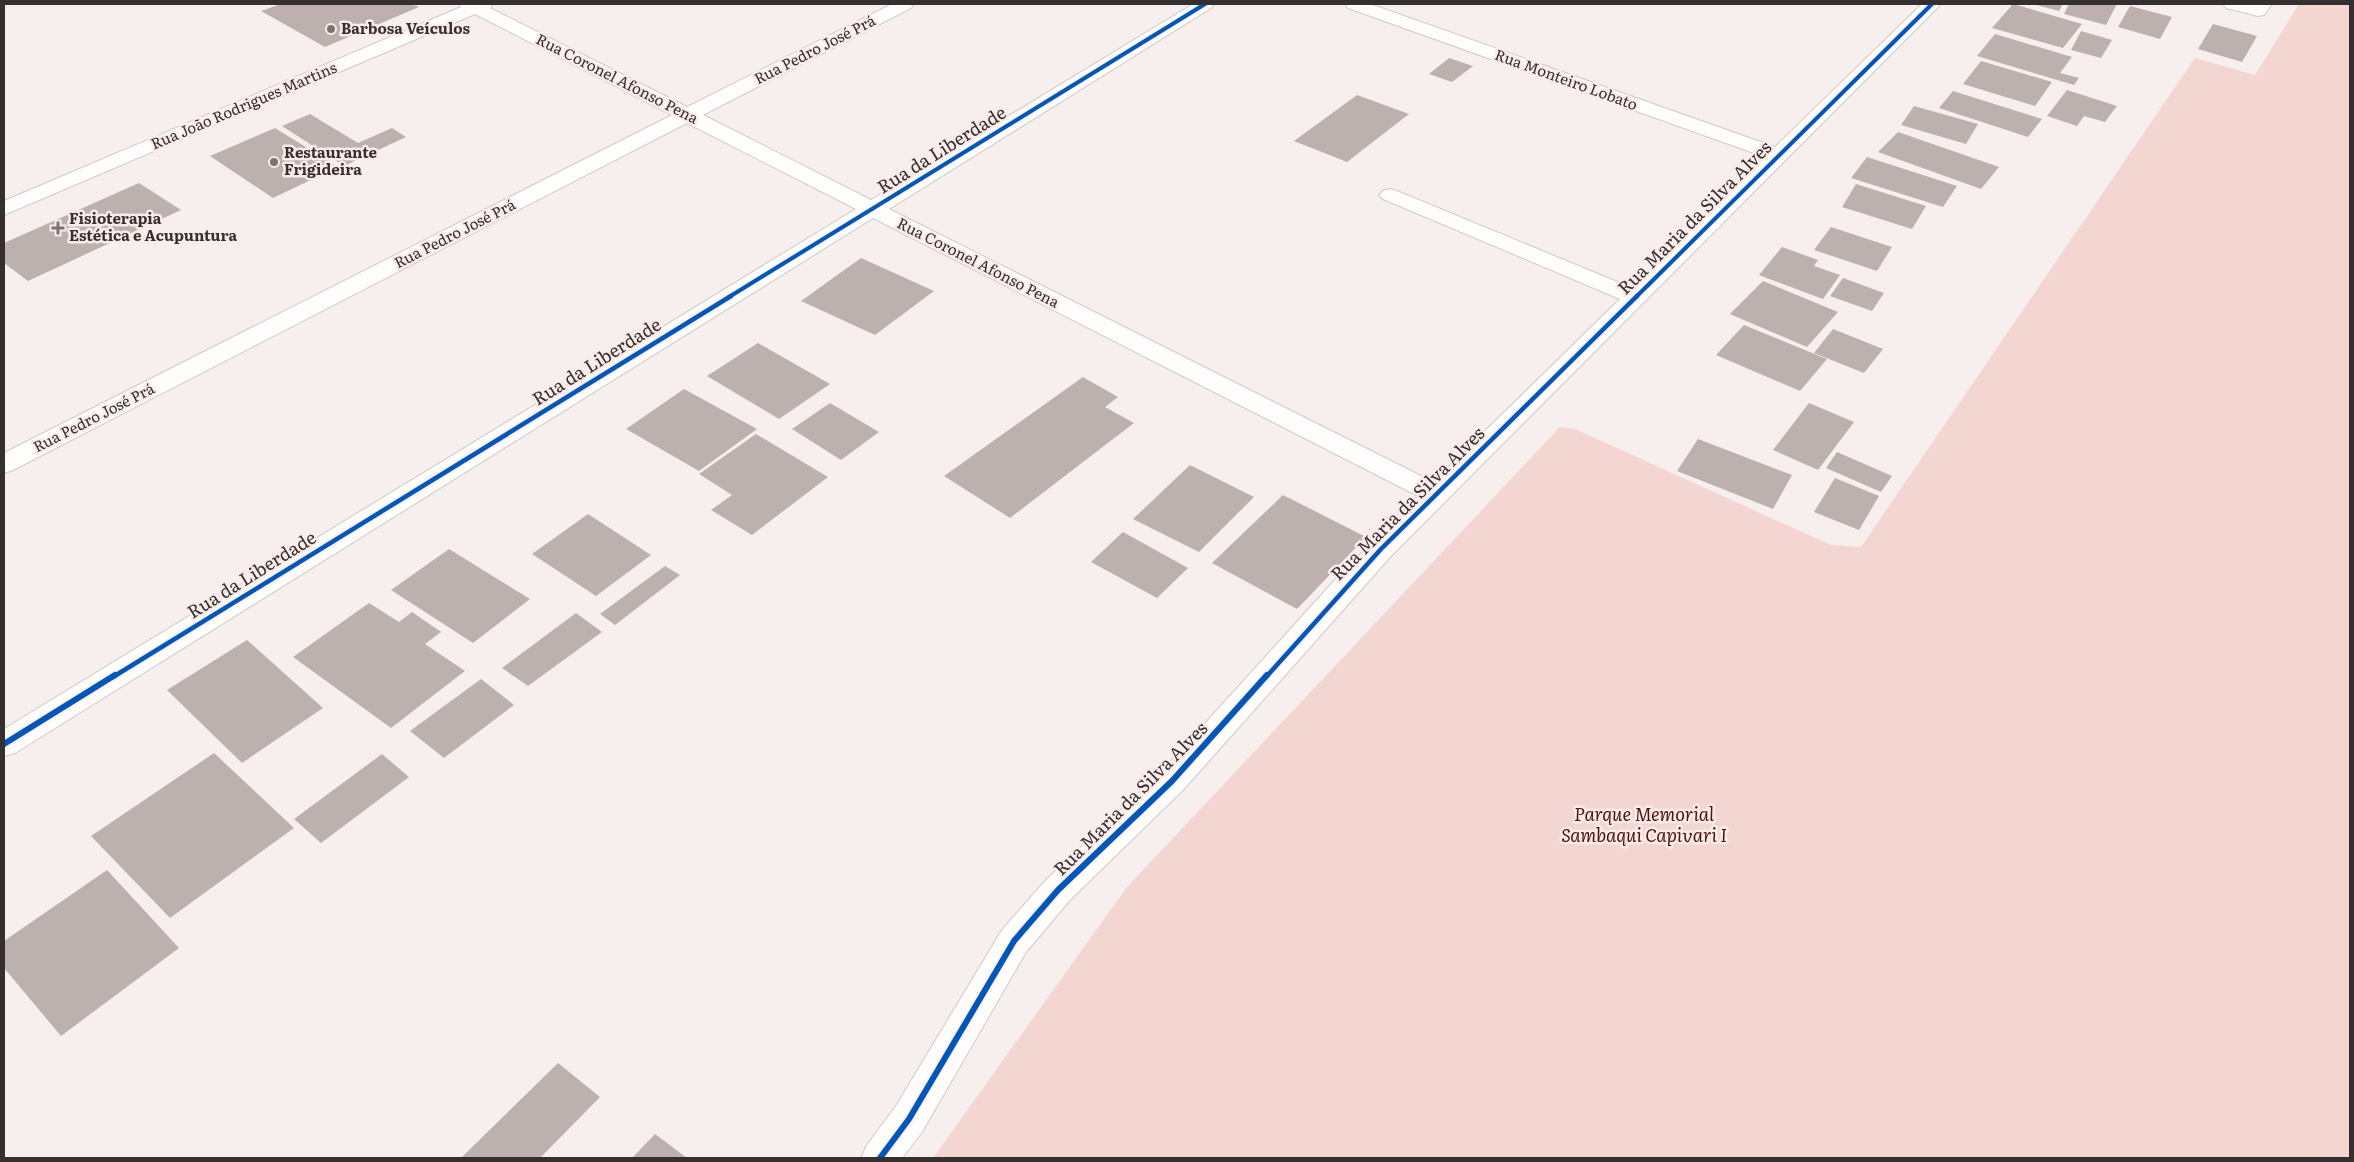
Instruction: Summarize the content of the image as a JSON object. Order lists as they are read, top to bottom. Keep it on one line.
{"streets":{"street":["Rua Pedro José Prá","Rua Coronel Afonso Pena","Rua Monteiro Lobato","Rua João Rodrigues Martins","Rua da Liberdade","Rua Maria da Silva Alves"]},"crossings":[["Rua Pedro José Prá","Rua Coronel Afonso Pena"],["Rua Coronel Afonso Pena","Rua João Rodrigues Martins"],["Rua Coronel Afonso Pena","Rua da Liberdade"],["Rua Coronel Afonso Pena","Rua Maria da Silva Alves"],["Rua Monteiro Lobato","Rua Maria da Silva Alves"]],"parks":["Parque Memorial Sambaqui Capivari I"],"places":{"other":["Barbosa Veículos","Restaurante Frigideira"],"health":["Fisioterapia Estética e Acupuntura"]}}
